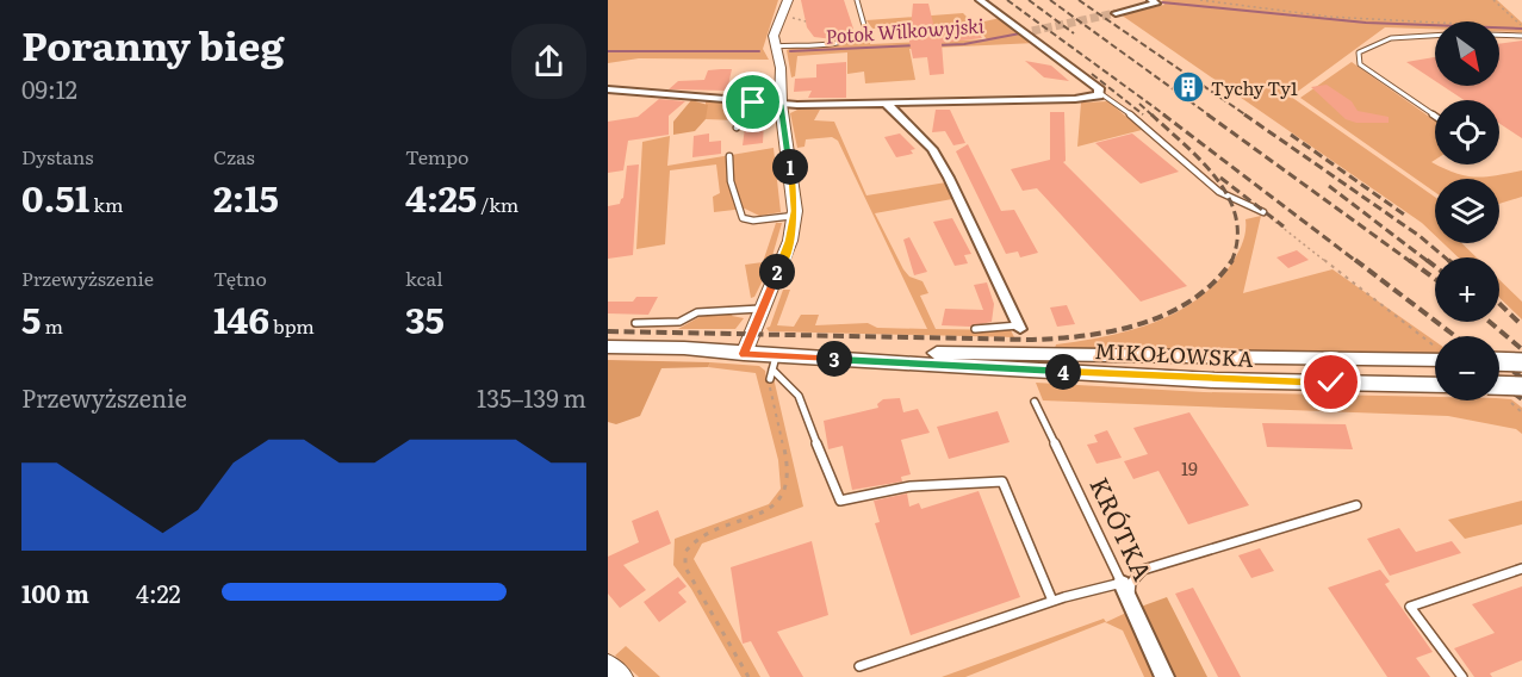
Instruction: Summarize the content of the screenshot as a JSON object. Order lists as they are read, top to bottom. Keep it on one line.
{"streets":{"main road":["MIKOŁOWSKA"],"street":["KRÓTKA"]},"water":["Potok Wilkowyjski"],"places":{"building":["Tychy Ty1"]},"house_numbers":["19"],"north":"bottom right","page":{"heading":["Poranny bieg","09:12"],"map_buttons":["+","−"],"stats":[["Dystans","0.51 km"],["Czas","2:15"],["Tempo","4:25 /km"],["Przewyższenie","5 m"],["Tętno","146 bpm"],["kcal","35"]],"pins":["1","2","3","4"],"chart":["Przewyższenie","135–139 m"],"list":[{"name":"100 m","note":"4:22"}]}}
